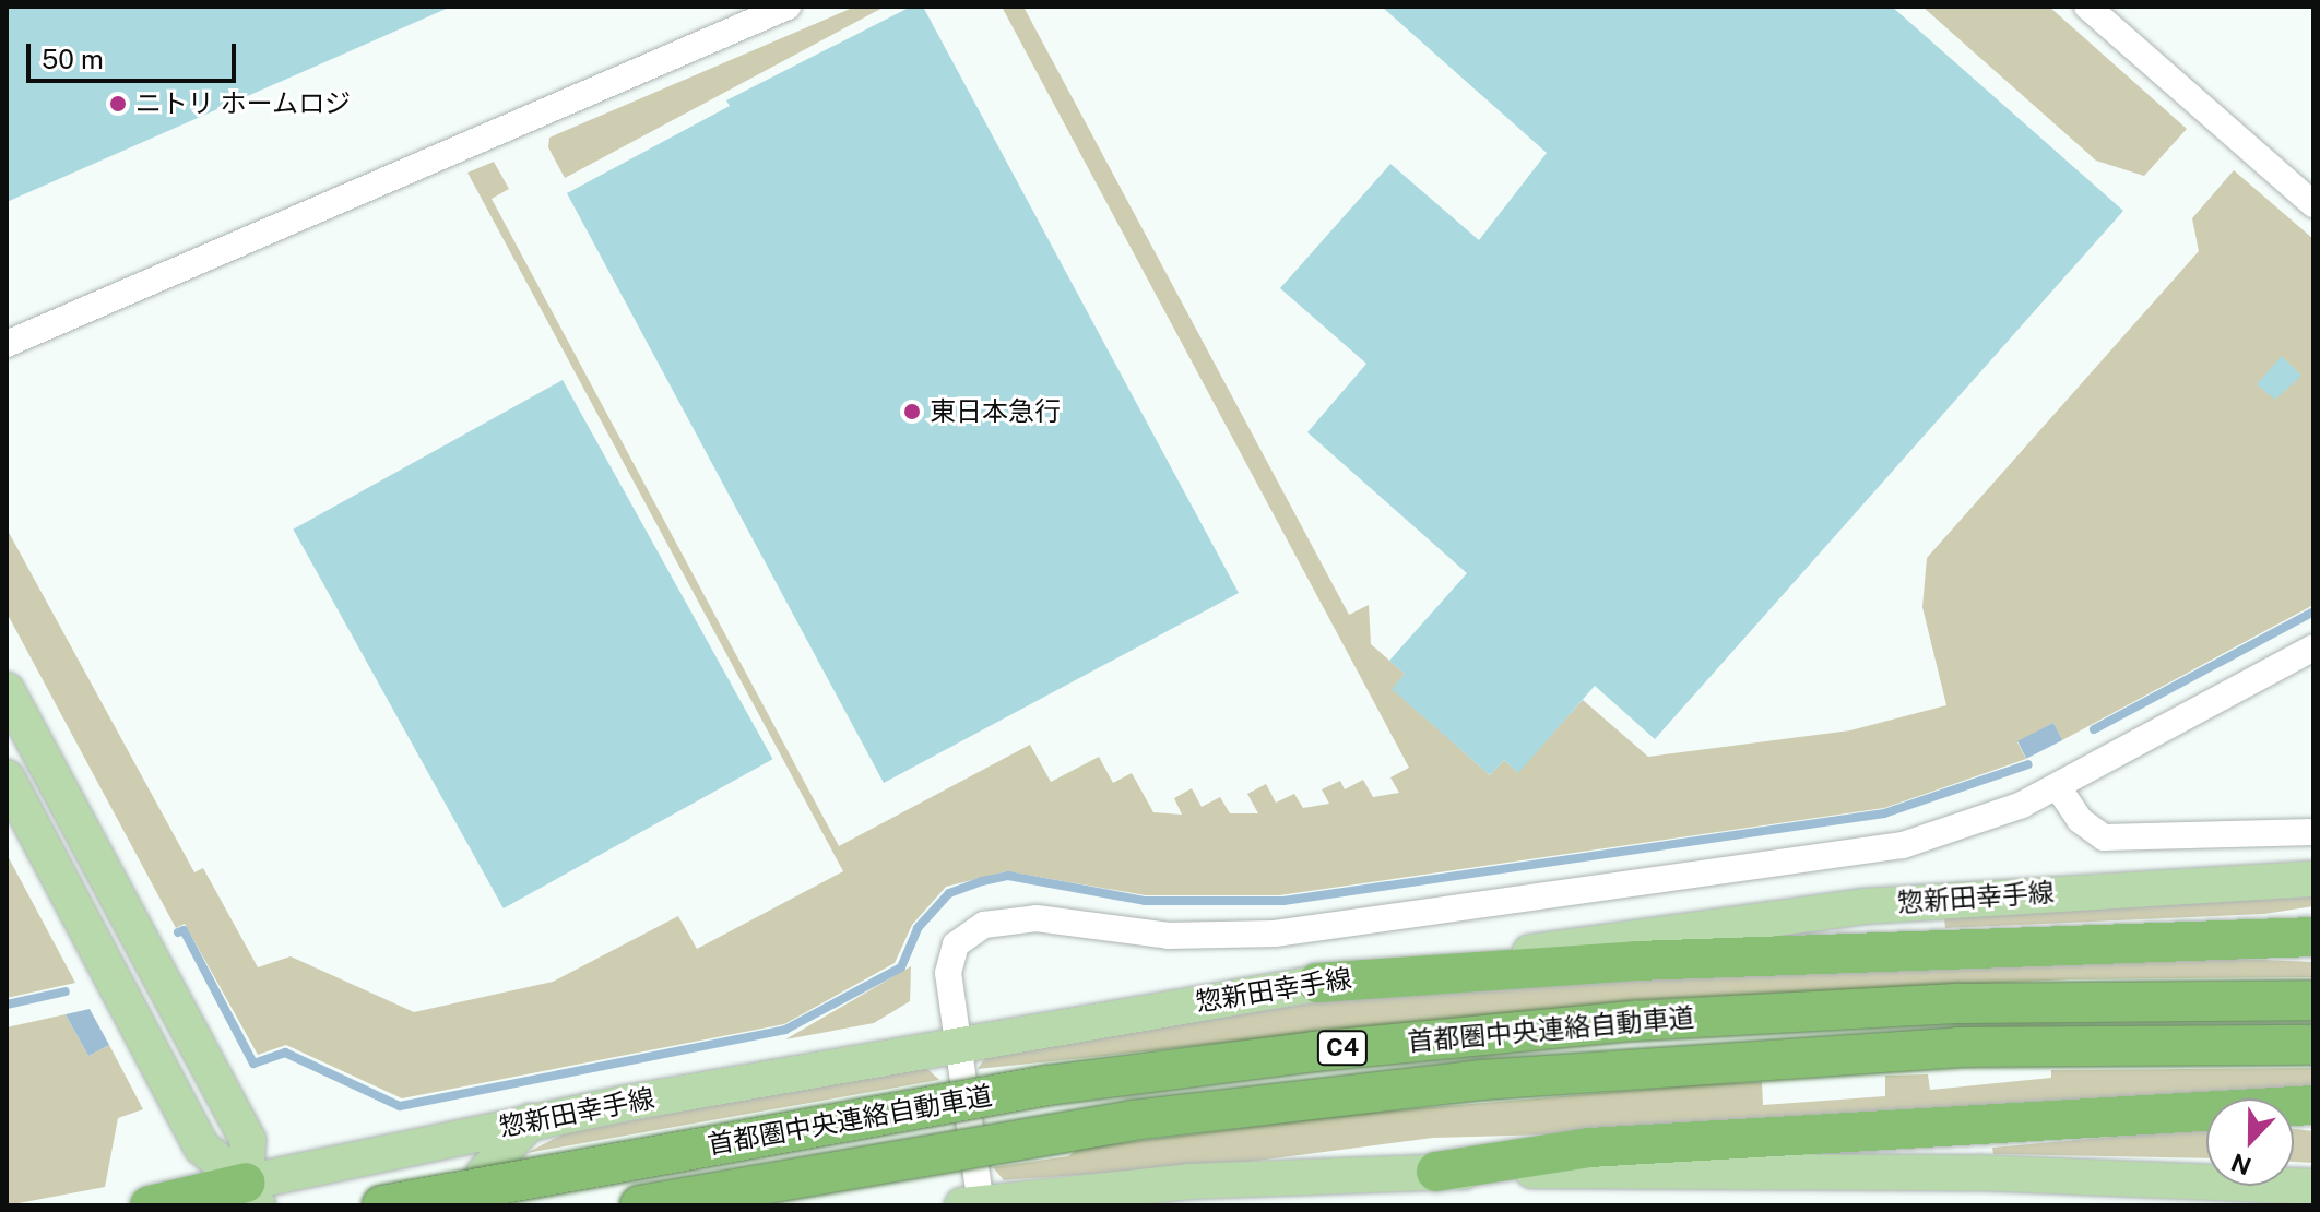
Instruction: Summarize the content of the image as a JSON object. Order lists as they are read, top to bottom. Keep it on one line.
{"streets":{"highway":["首都圏中央連絡自動車道","C4"],"main road":["惣新田幸手線"]},"places":["ニトリ ホームロジ","東日本急行"],"scale_bar":"50 m","north":"bottom"}
